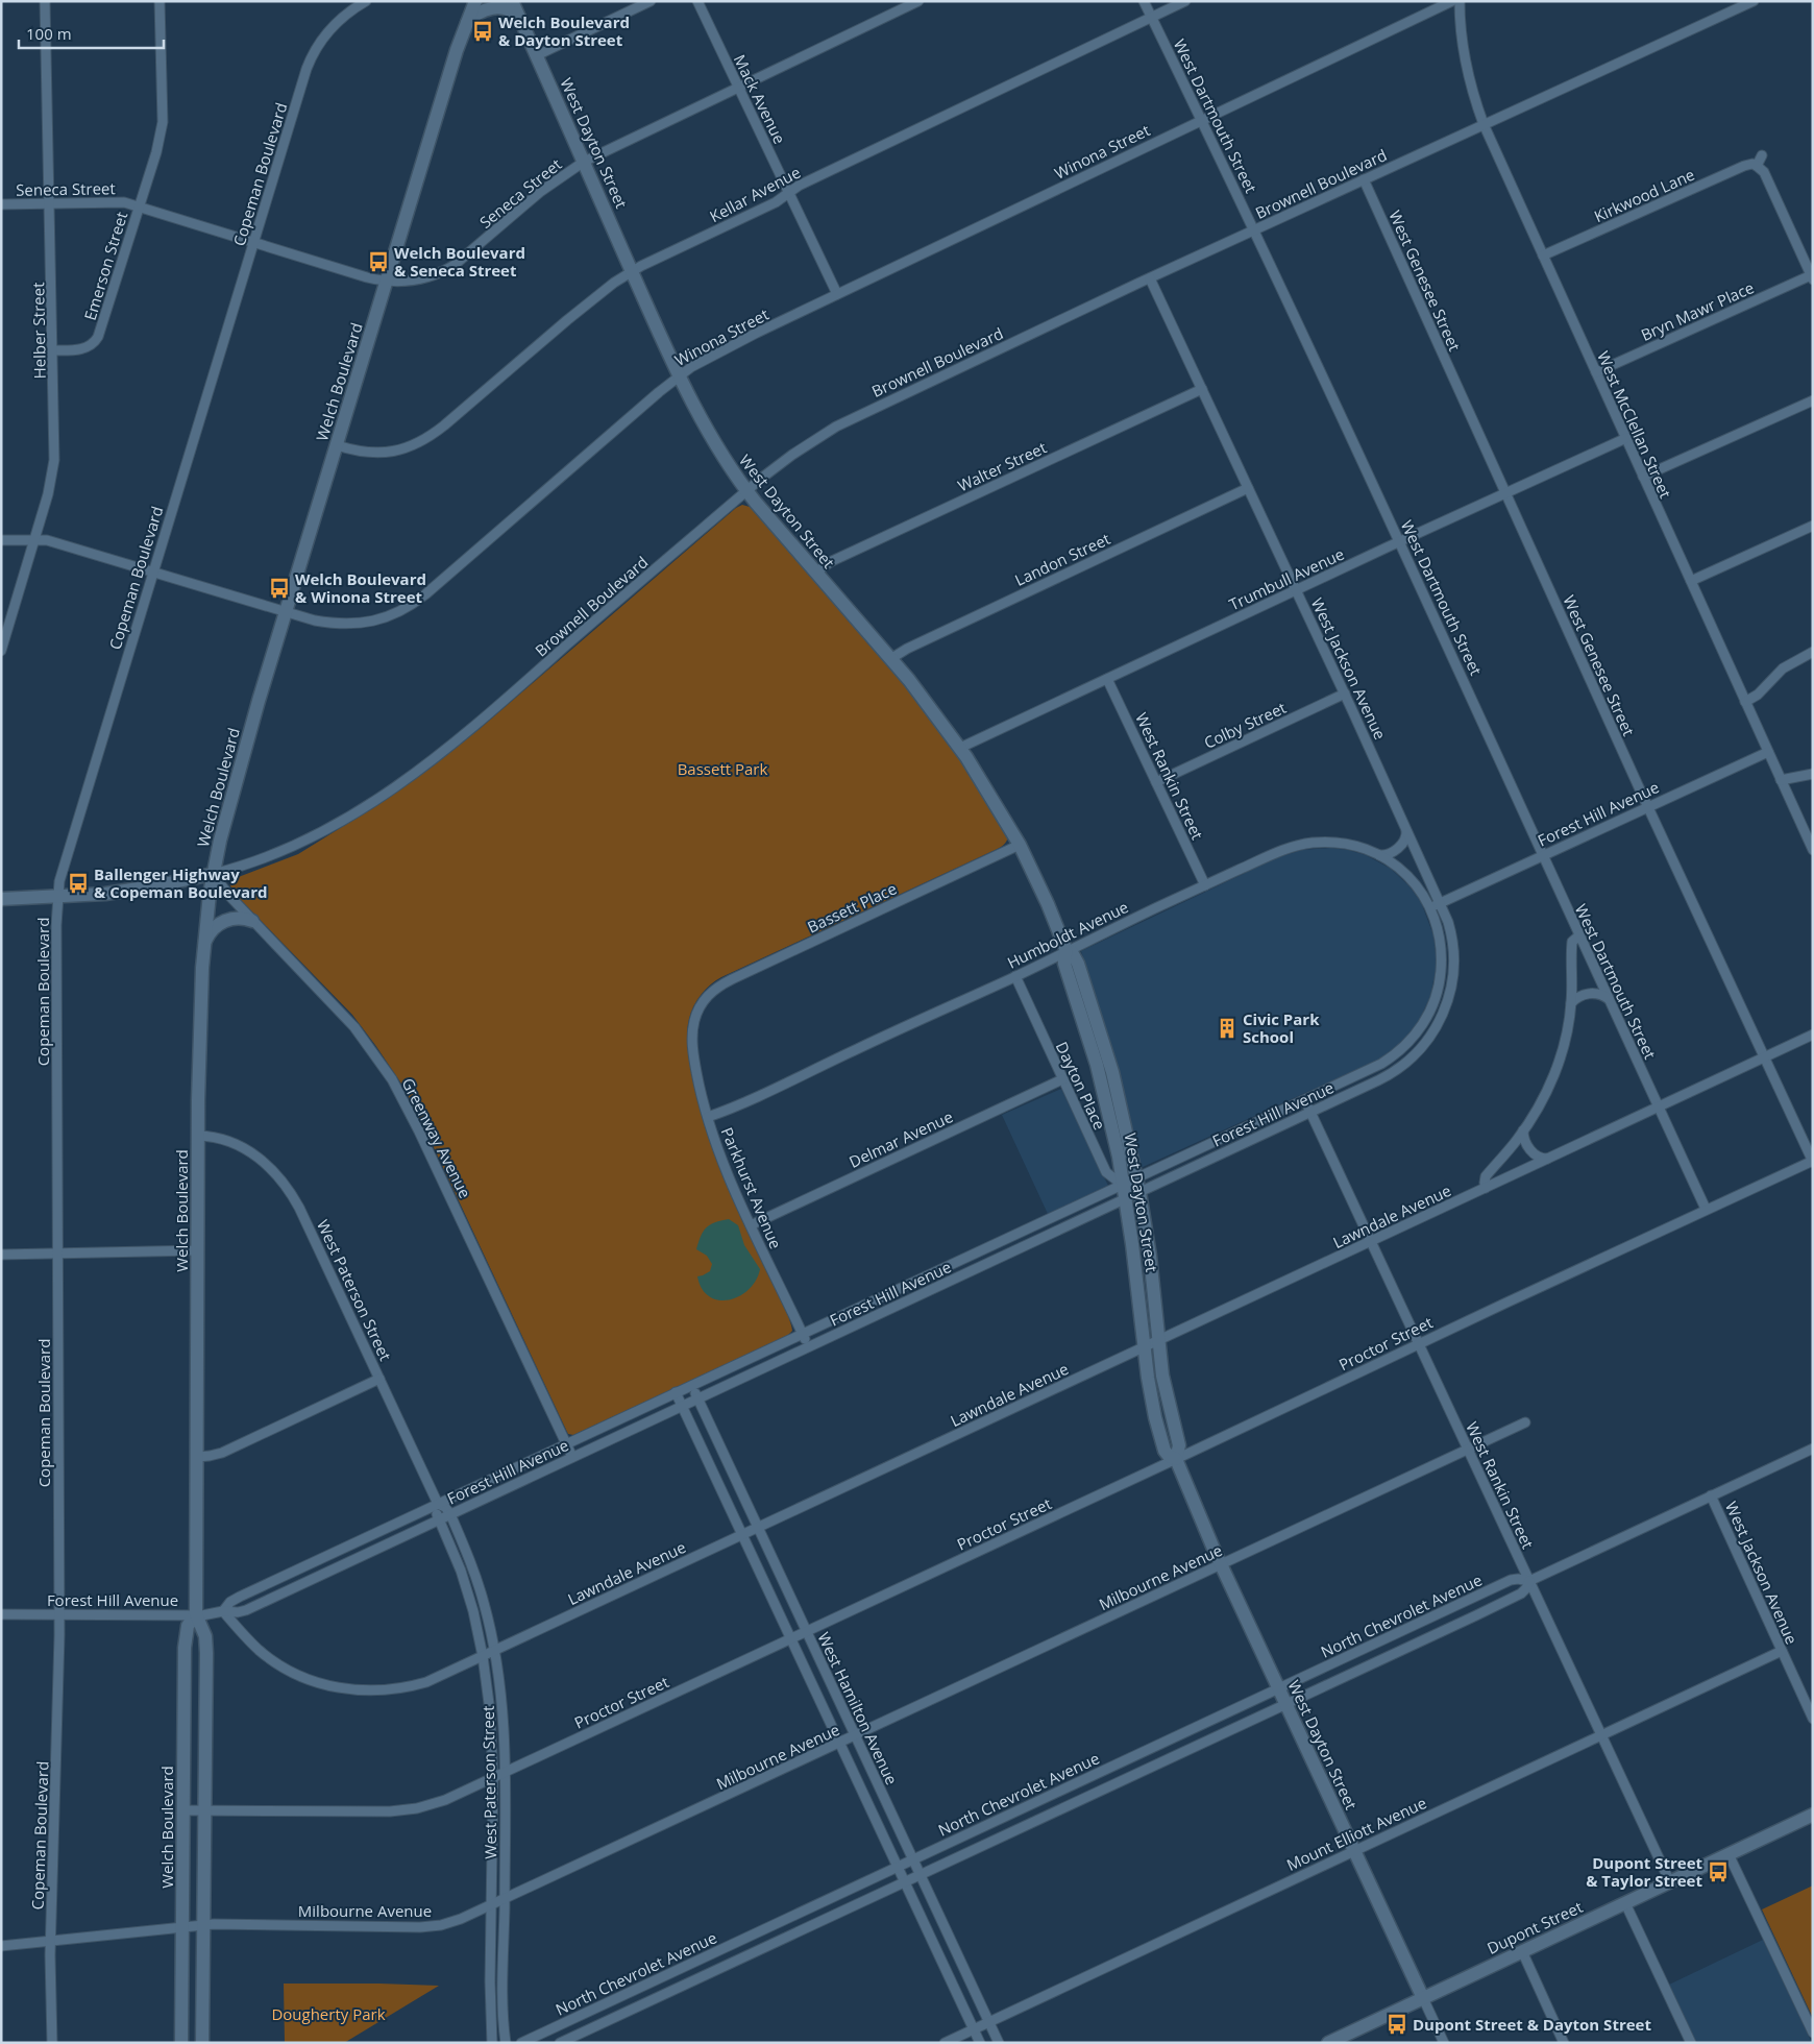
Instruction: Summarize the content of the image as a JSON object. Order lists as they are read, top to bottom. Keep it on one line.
{"streets":{"street":["Mack Avenue","West Dartmouth Street","West Dayton Street","Winona Street","Copeman Boulevard","Brownell Boulevard","Seneca Street","Kellar Avenue","Kirkwood Lane","Emerson Street","West Genesee Street","Bryn Mawr Place","Helber Street","Welch Boulevard","West McClellan Street","Walter Street","Landon Street","Trumbull Avenue","West Jackson Avenue","Colby Street","West Rankin Street","Forest Hill Avenue","Bassett Place","Humboldt Avenue","Dayton Place","Greenway Avenue","Delmar Avenue","Parkhurst Avenue","Lawndale Avenue","West Paterson Street","Proctor Street","Milbourne Avenue","North Chevrolet Avenue","West Hamilton Avenue","Mount Elliott Avenue","Dupont Street"]},"crossings":[["Mack Avenue","Winona Street"],["Mack Avenue","Seneca Street"],["Mack Avenue","Kellar Avenue"],["West Dartmouth Street","Winona Street"],["West Dartmouth Street","Brownell Boulevard"],["West Dartmouth Street","Kellar Avenue"],["West Dartmouth Street","Trumbull Avenue"],["West Dartmouth Street","Forest Hill Avenue"],["West Dartmouth Street","Lawndale Avenue"],["West Dartmouth Street","Proctor Street"],["West Dayton Street","Winona Street"],["West Dayton Street","Brownell Boulevard"],["West Dayton Street","Seneca Street"],["West Dayton Street","Kellar Avenue"],["West Dayton Street","Walter Street"],["West Dayton Street","Landon Street"],["West Dayton Street","Trumbull Avenue"],["West Dayton Street","Forest Hill Avenue"],["West Dayton Street","Bassett Place"],["West Dayton Street","Humboldt Avenue"],["West Dayton Street","Dayton Place"],["West Dayton Street","Lawndale Avenue"],["West Dayton Street","Proctor Street"],["West Dayton Street","Milbourne Avenue"],["West Dayton Street","North Chevrolet Avenue"],["West Dayton Street","Mount Elliott Avenue"],["West Dayton Street","Dupont Street"],["Winona Street","Copeman Boulevard"],["Winona Street","Helber Street"],["Winona Street","Welch Boulevard"],["Copeman Boulevard","Seneca Street"],["Copeman Boulevard","Forest Hill Avenue"],["Copeman Boulevard","Milbourne Avenue"],["Brownell Boulevard","West Genesee Street"],["Brownell Boulevard","Welch Boulevard"],["Brownell Boulevard","West McClellan Street"],["Brownell Boulevard","West Jackson Avenue"],["Brownell Boulevard","Greenway Avenue"],["Seneca Street","Emerson Street"],["Seneca Street","Helber Street"],["Seneca Street","Welch Boulevard"],["Kellar Avenue","Welch Boulevard"],["Kirkwood Lane","West McClellan Street"],["Emerson Street","Helber Street"],["West Genesee Street","Trumbull Avenue"],["West Genesee Street","Forest Hill Avenue"],["West Genesee Street","Lawndale Avenue"],["West Genesee Street","Proctor Street"],["Bryn Mawr Place","West McClellan Street"],["Welch Boulevard","Forest Hill Avenue"],["Welch Boulevard","Greenway Avenue"],["Welch Boulevard","West Paterson Street"],["Welch Boulevard","Proctor Street"],["Welch Boulevard","Milbourne Avenue"],["West McClellan Street","Trumbull Avenue"],["West McClellan Street","Forest Hill Avenue"],["Walter Street","West Jackson Avenue"],["Landon Street","West Jackson Avenue"],["Trumbull Avenue","West Jackson Avenue"],["Trumbull Avenue","West Rankin Street"],["West Jackson Avenue","Colby Street"],["West Jackson Avenue","Forest Hill Avenue"],["West Jackson Avenue","North Chevrolet Avenue"],["West Jackson Avenue","Mount Elliott Avenue"],["Colby Street","West Rankin Street"],["West Rankin Street","Forest Hill Avenue"],["West Rankin Street","Humboldt Avenue"],["West Rankin Street","Lawndale Avenue"],["West Rankin Street","Proctor Street"],["West Rankin Street","Milbourne Avenue"],["West Rankin Street","North Chevrolet Avenue"],["West Rankin Street","Mount Elliott Avenue"],["West Rankin Street","Dupont Street"],["Forest Hill Avenue","Humboldt Avenue"],["Forest Hill Avenue","Dayton Place"],["Forest Hill Avenue","Greenway Avenue"],["Forest Hill Avenue","Parkhurst Avenue"],["Forest Hill Avenue","Lawndale Avenue"],["Forest Hill Avenue","West Paterson Street"],["Forest Hill Avenue","West Hamilton Avenue"],["Bassett Place","Parkhurst Avenue"],["Humboldt Avenue","Dayton Place"],["Humboldt Avenue","Parkhurst Avenue"],["Dayton Place","Delmar Avenue"],["Delmar Avenue","Parkhurst Avenue"],["Lawndale Avenue","West Paterson Street"],["Lawndale Avenue","West Hamilton Avenue"],["West Paterson Street","Proctor Street"],["West Paterson Street","Milbourne Avenue"],["Proctor Street","West Hamilton Avenue"],["Milbourne Avenue","West Hamilton Avenue"],["North Chevrolet Avenue","West Hamilton Avenue"],["West Hamilton Avenue","Mount Elliott Avenue"]],"parks":["Bassett Park","Dougherty Park"],"places":{"bus stop":["Welch Boulevard & Dayton Street","Welch Boulevard & Seneca Street","Welch Boulevard & Winona Street","Ballenger Highway & Copeman Boulevard","Dupont Street & Taylor Street","Dupont Street & Dayton Street"],"building":["Civic Park School"]},"scale_bar":"100 m"}
